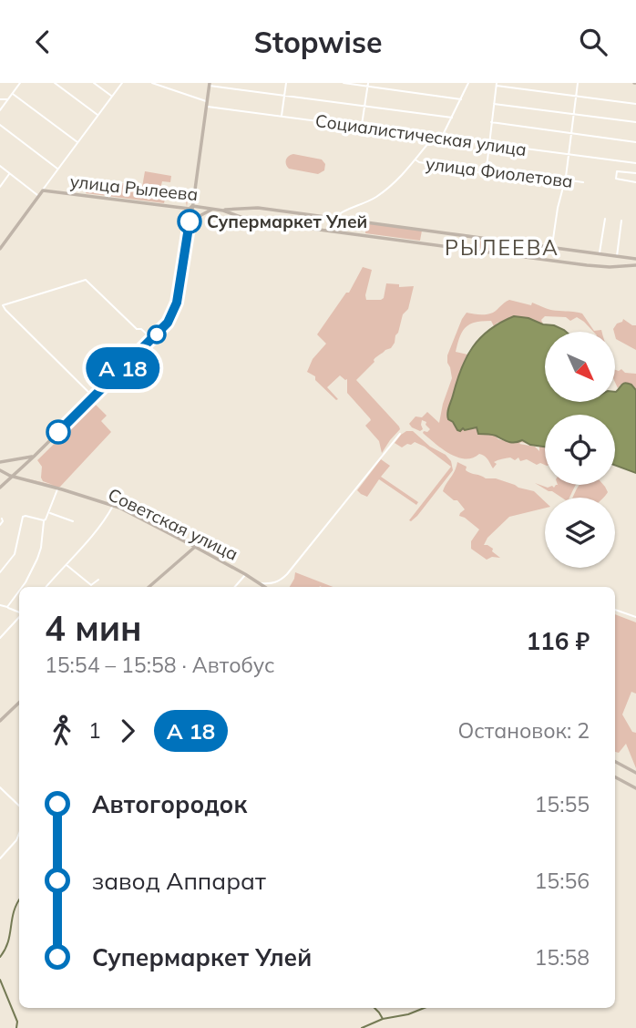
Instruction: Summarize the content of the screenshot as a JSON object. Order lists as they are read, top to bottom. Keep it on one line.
{"streets":{"main road":["улица Рылеева","Советская улица"],"street":["Социалистическая улица","улица Фиолетова"]},"districts":["РЫЛЕЕВА"],"places":["Супермаркет Улей"],"north":"bottom right","page":{"header":"Stopwise","on_map":"А 18","heading":["4 мин","15:54 – 15:58 · Автобус","116 ₽"],"legs":["1","А 18","Остановок: 2"],"list":[{"name":"Автогородок","value":"15:55"},{"name":"завод Аппарат","value":"15:56"},{"name":"Супермаркет Улей","value":"15:58"}]}}
